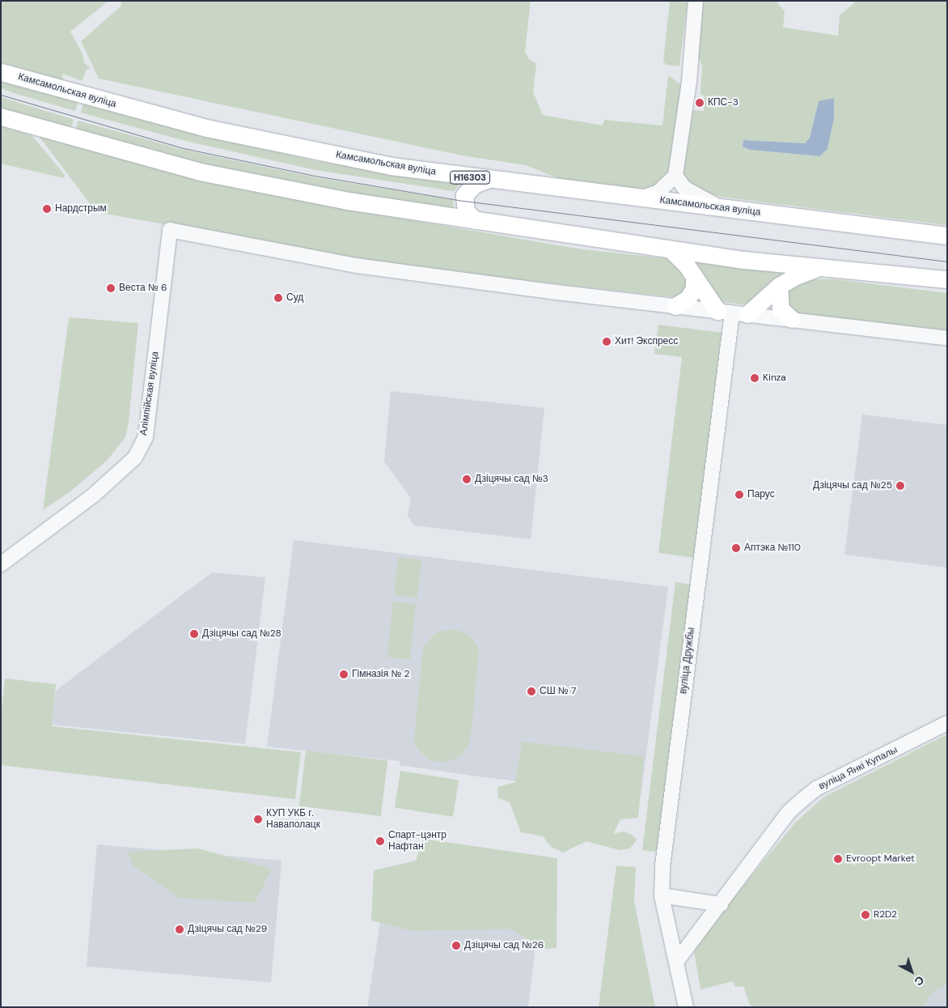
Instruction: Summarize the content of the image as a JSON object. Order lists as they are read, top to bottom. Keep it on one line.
{"streets":{"main road":["Камсамольская вуліца","Н16303"],"street":["Алімпійская вуліца","вуліца Дружбы","вуліца Янкі Купалы"]},"crossings":[["вуліца Дружбы","вуліца Янкі Купалы"]],"places":["КПС-3","Нардстрым","Веста № 6","Суд","Хит! Экспресс","Kinza","Дзіцячы сад №3","Дзіцячы сад №25","Парус","Аптэка №110","Дзіцячы сад №28","Гімназія № 2","СШ № 7","КУП УКБ г. Наваполацк","Спарт-цэнтр Нафтан","Evroopt Market","R2D2","Дзіцячы сад №29","Дзіцячы сад №26"],"north":"bottom right"}
